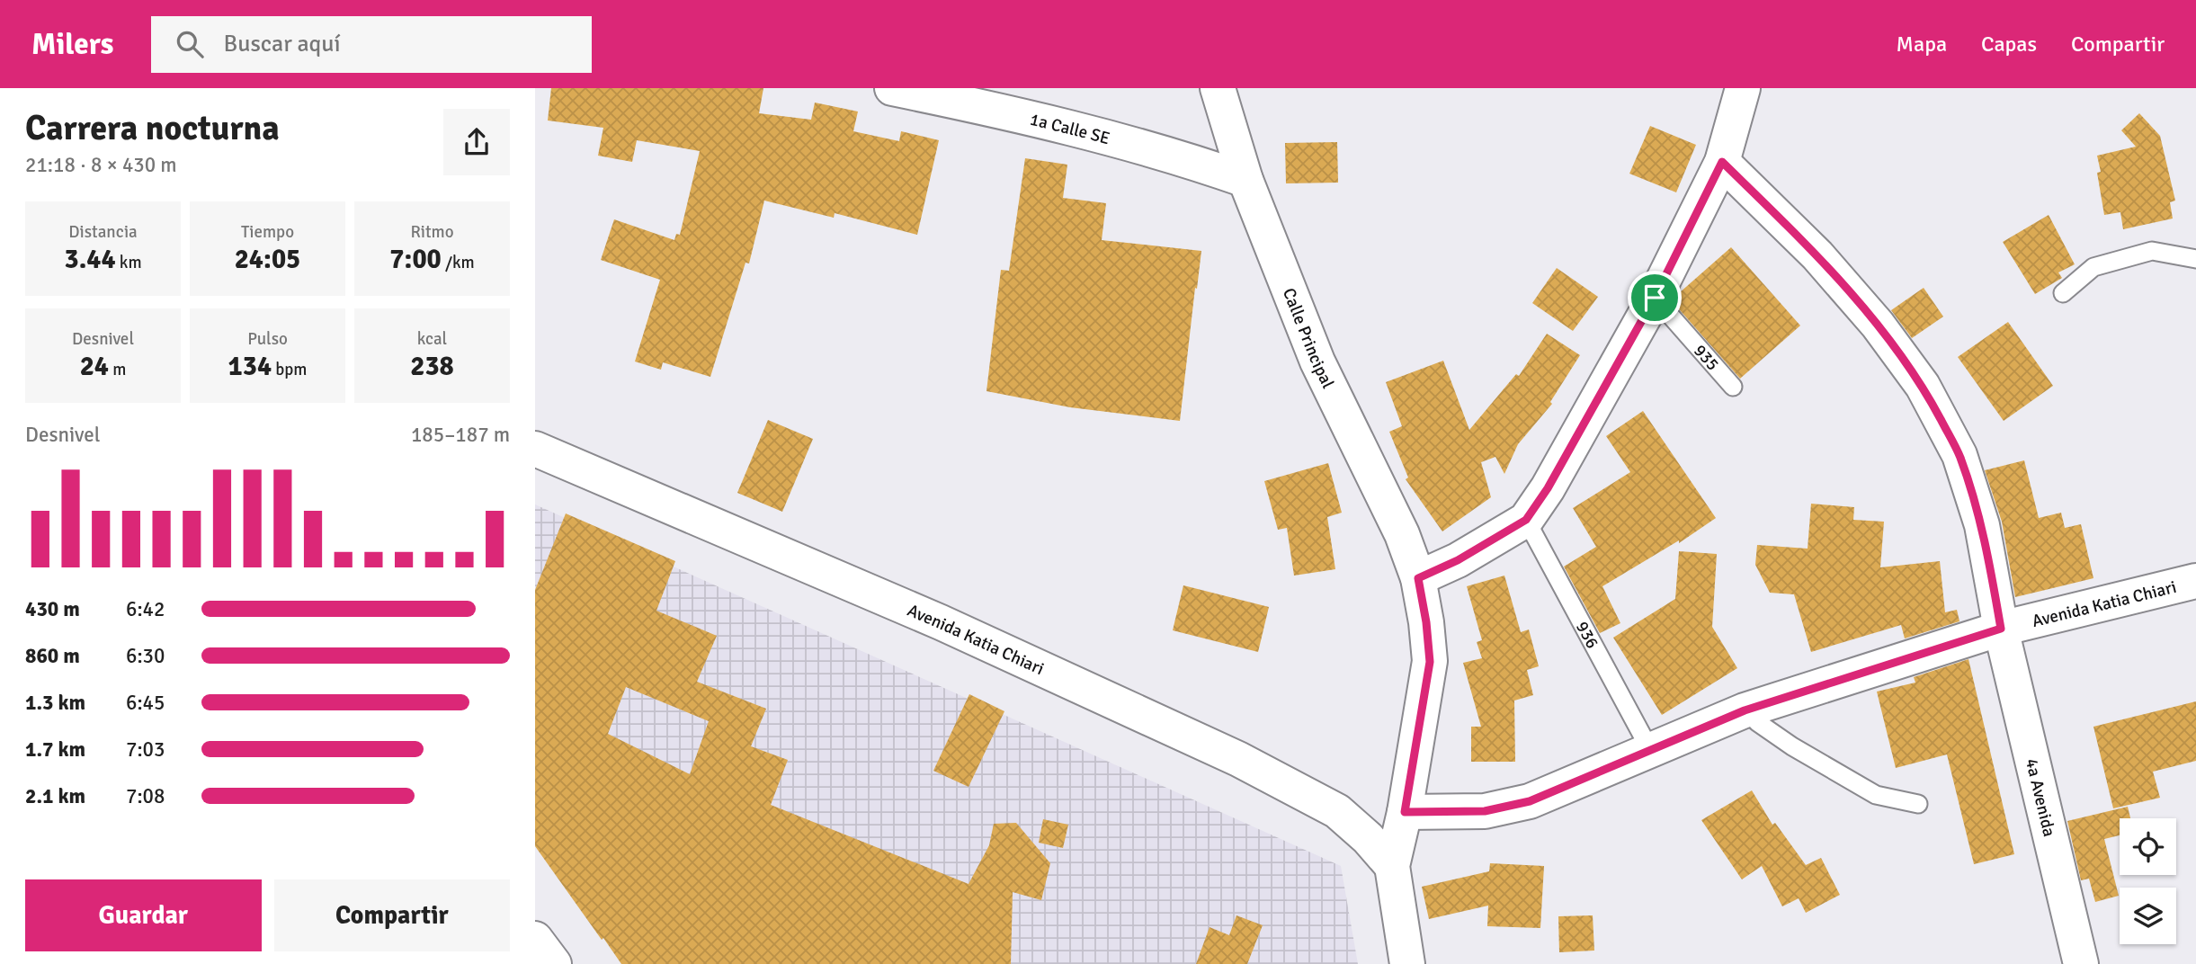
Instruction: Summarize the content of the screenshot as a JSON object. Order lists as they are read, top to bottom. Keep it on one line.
{"streets":{"main road":["1a Calle SE","Calle Principal","Avenida Katia Chiari","4a Avenida"],"lane":["935","936"]},"crossings":[["1a Calle SE","Calle Principal"],["Calle Principal","Avenida Katia Chiari"],["Avenida Katia Chiari","936"],["Avenida Katia Chiari","4a Avenida"]],"page":{"header":"Milers","search":"Buscar aquí","nav":["Mapa","Capas","Compartir"],"heading":["Carrera nocturna","21:18 · 8 × 430 m"],"stats":[["Distancia","3.44 km"],["Tiempo","24:05"],["Ritmo","7:00 /km"],["Desnivel","24 m"],["Pulso","134 bpm"],["kcal","238"]],"chart":["Desnivel","185–187 m"],"list":[{"name":"430 m","note":"6:42"},{"name":"860 m","note":"6:30"},{"name":"1.3 km","note":"6:45"},{"name":"1.7 km","note":"7:03"},{"name":"2.1 km","note":"7:08"}],"buttons":["Guardar","Compartir"]}}
